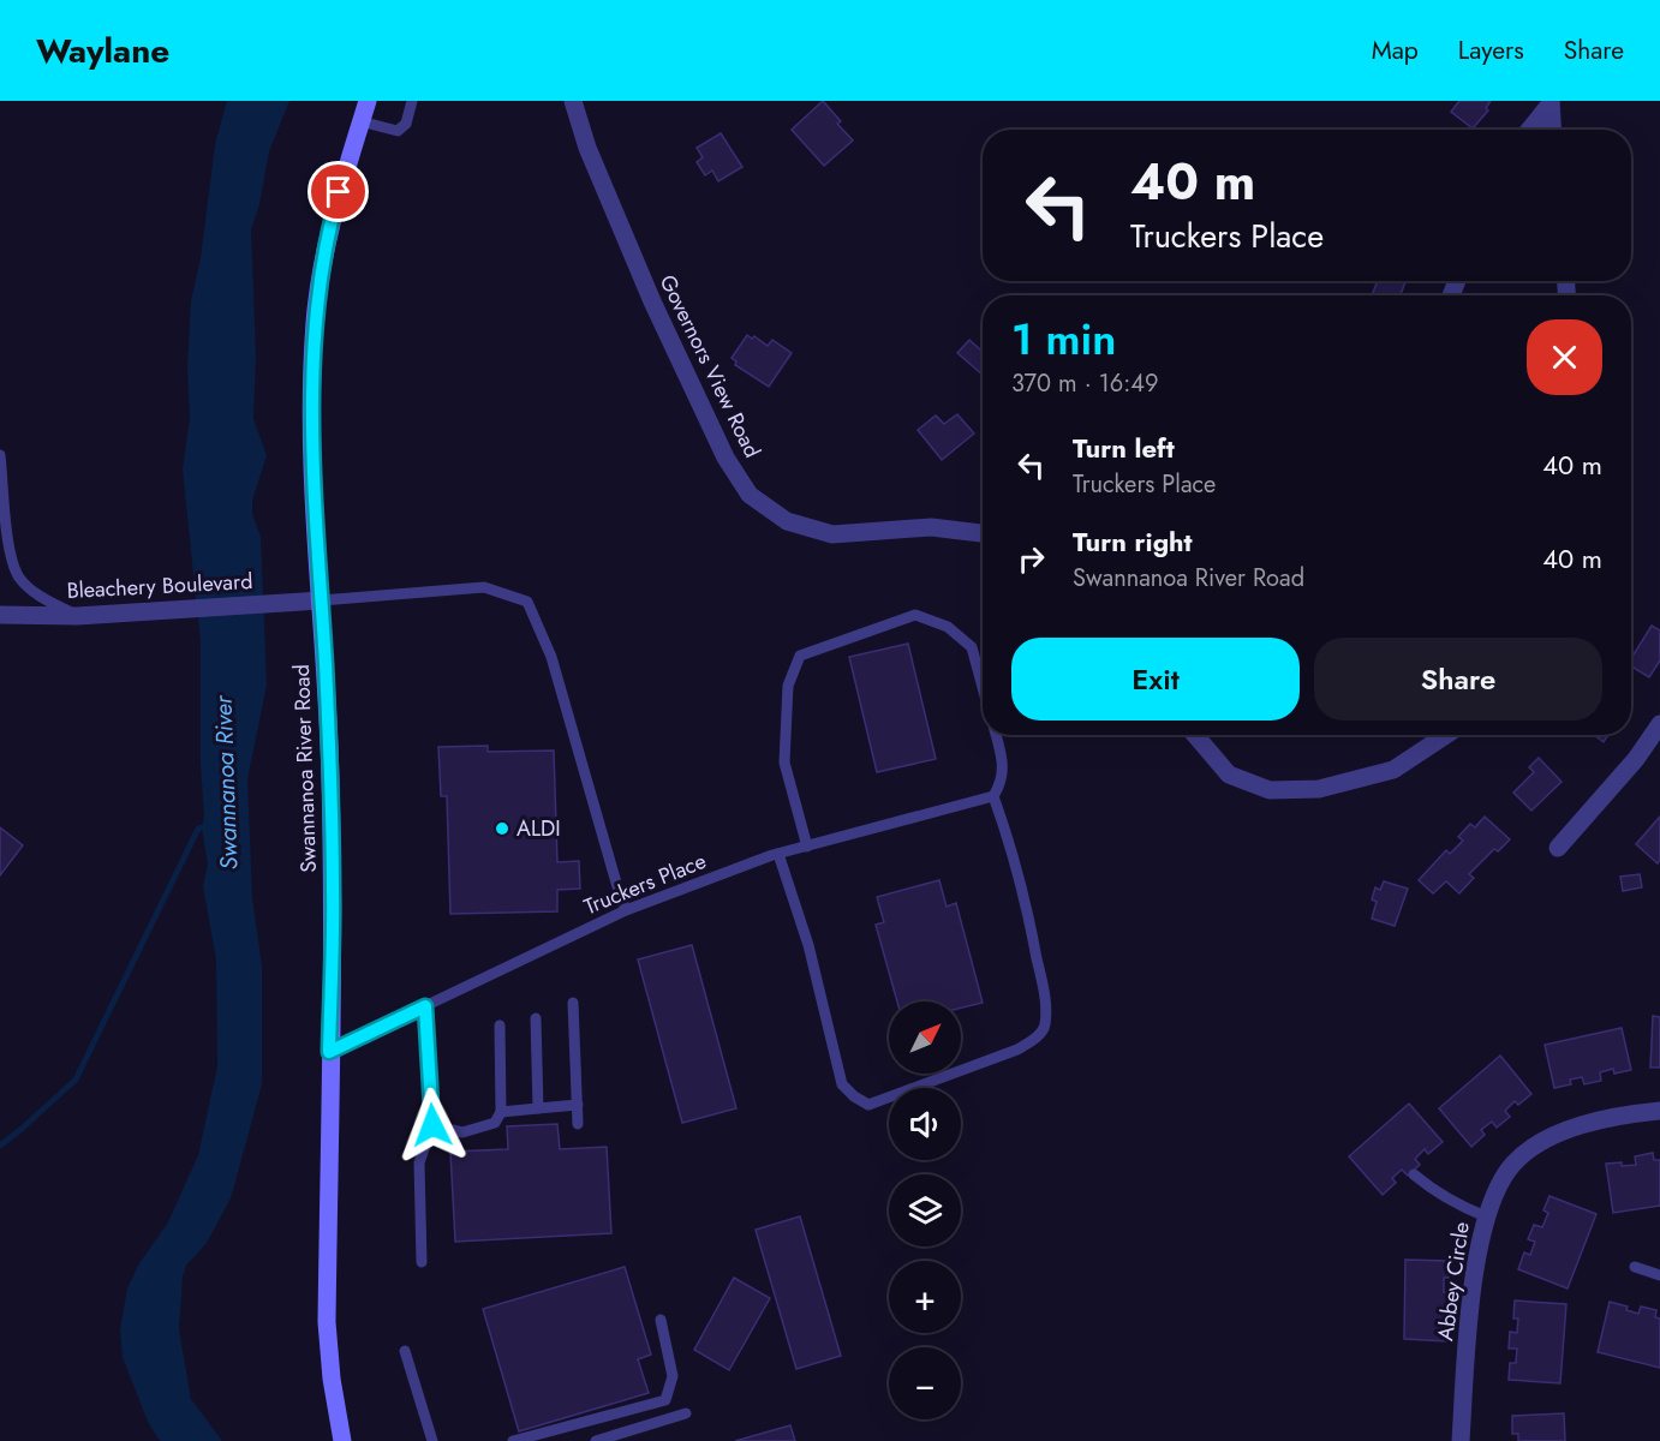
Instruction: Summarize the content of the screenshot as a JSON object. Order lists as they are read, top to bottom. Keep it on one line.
{"streets":{"main road":["Swannanoa River Road"],"street":["Governors View Road","Bleachery Boulevard","Abbey Circle"],"lane":["Truckers Place"]},"crossings":[["Bleachery Boulevard","Swannanoa River Road"],["Swannanoa River Road","Truckers Place"]],"water":["Swannanoa River"],"places":["ALDI"],"north":"top right","page":{"header":"Waylane","nav":["Map","Layers","Share"],"turn":["40 m","Truckers Place"],"heading":["1 min","370 m · 16:49"],"list":[{"name":"Turn left","note":"Truckers Place","value":"40 m"},{"name":"Turn right","note":"Swannanoa River Road","value":"40 m"}],"buttons":["Exit","Share"],"map_buttons":["+","−"]}}
